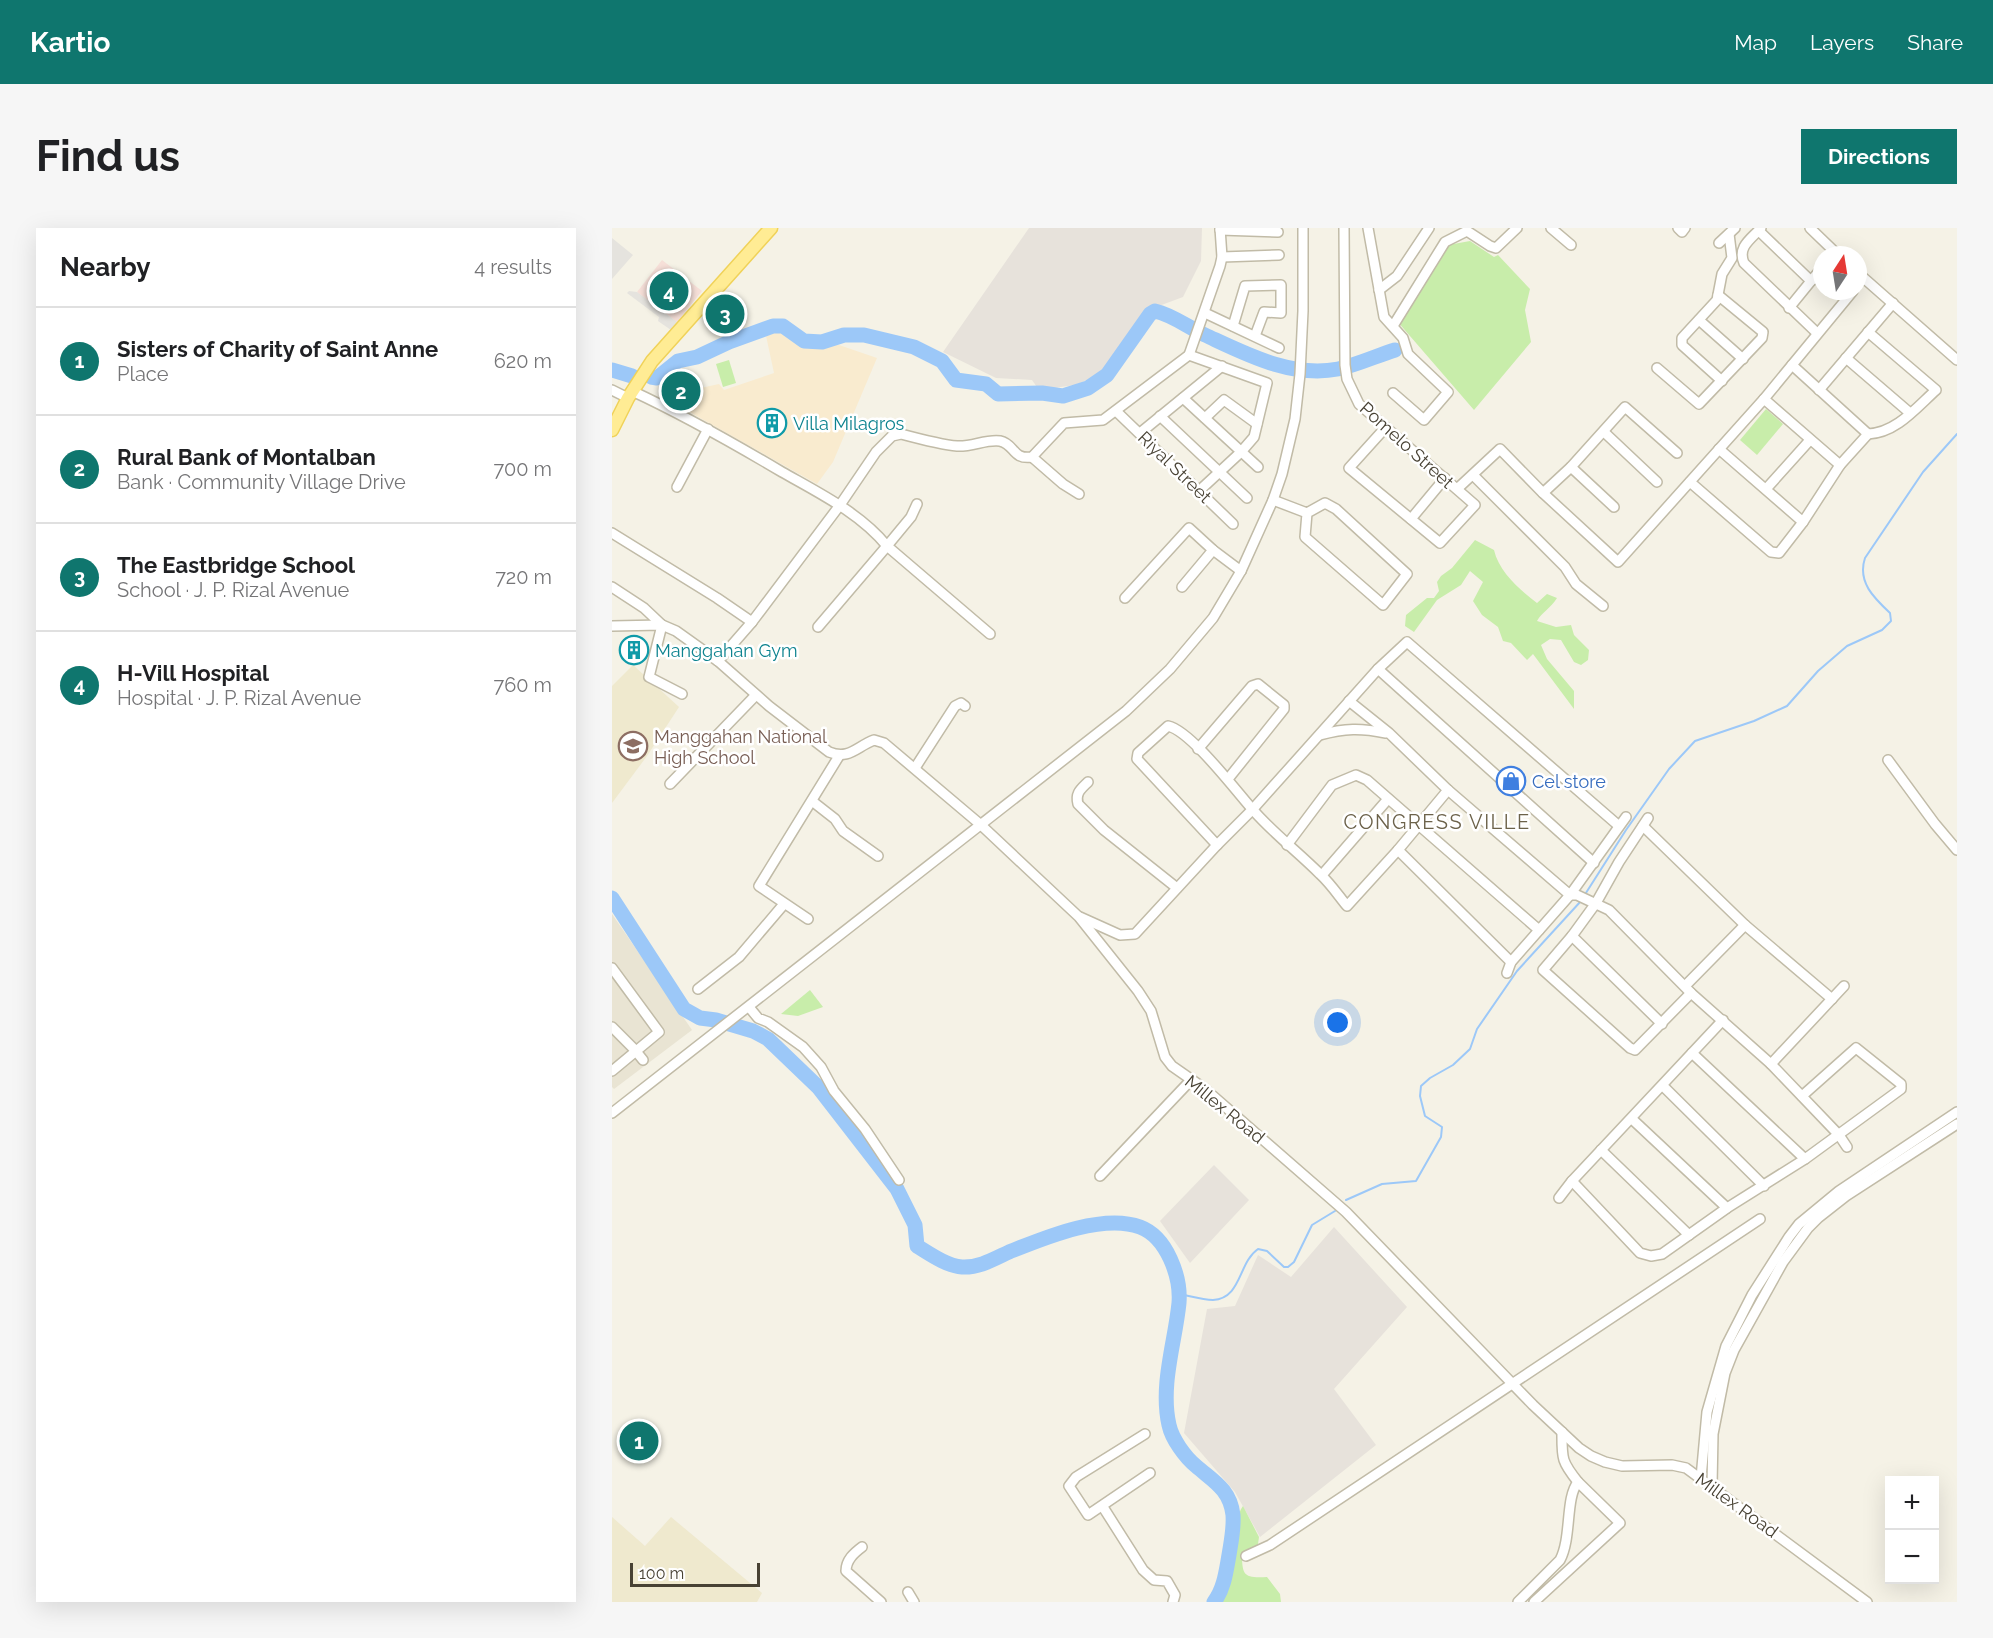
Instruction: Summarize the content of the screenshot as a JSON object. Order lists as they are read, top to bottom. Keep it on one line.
{"streets":{"street":["Pomelo Street","Riyal Street","Millex Road"]},"districts":["CONGRESS VILLE"],"places":{"building":["Villa Milagros","Manggahan Gym"],"school or university":["Manggahan National High School"],"shop":["Cel store"]},"scale_bar":"100 m","north":"top","page":{"header":"Kartio","nav":["Map","Layers","Share"],"buttons":"Directions","title":"Find us","heading":["Nearby","4 results"],"pins":["4","3","2","1"],"list":[{"mark":"1","name":"Sisters of Charity of Saint Anne","note":"Place","value":"620 m"},{"mark":"2","name":"Rural Bank of Montalban","note":"Bank · Community Village Drive","value":"700 m"},{"mark":"3","name":"The Eastbridge School","note":"School · J. P. Rizal Avenue","value":"720 m"},{"mark":"4","name":"H-Vill Hospital","note":"Hospital · J. P. Rizal Avenue","value":"760 m"}],"map_buttons":["+","−"],"scale":"100 m"}}
